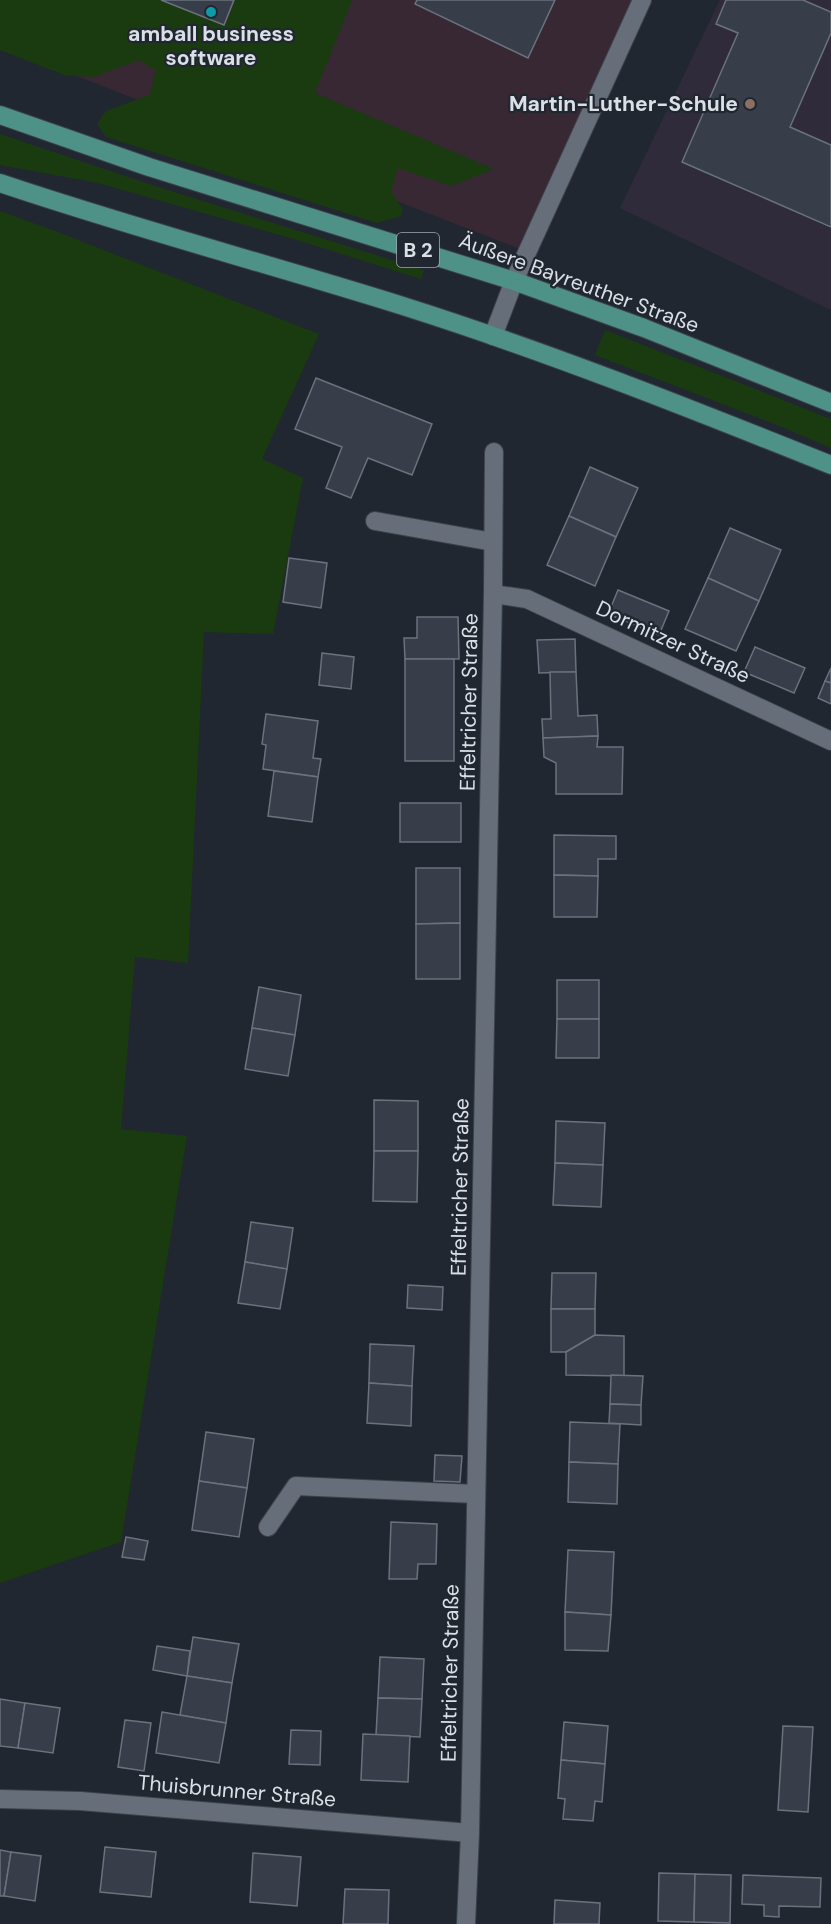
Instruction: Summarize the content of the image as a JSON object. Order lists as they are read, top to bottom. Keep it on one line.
{"streets":{"main road":["B 2","Äußere Bayreuther Straße"],"street":["Dormitzer Straße","Effeltricher Straße","Thuisbrunner Straße"]},"crossings":[["Dormitzer Straße","Effeltricher Straße"],["Effeltricher Straße","Thuisbrunner Straße"]],"places":["amball business software","Martin-Luther-Schule"]}
